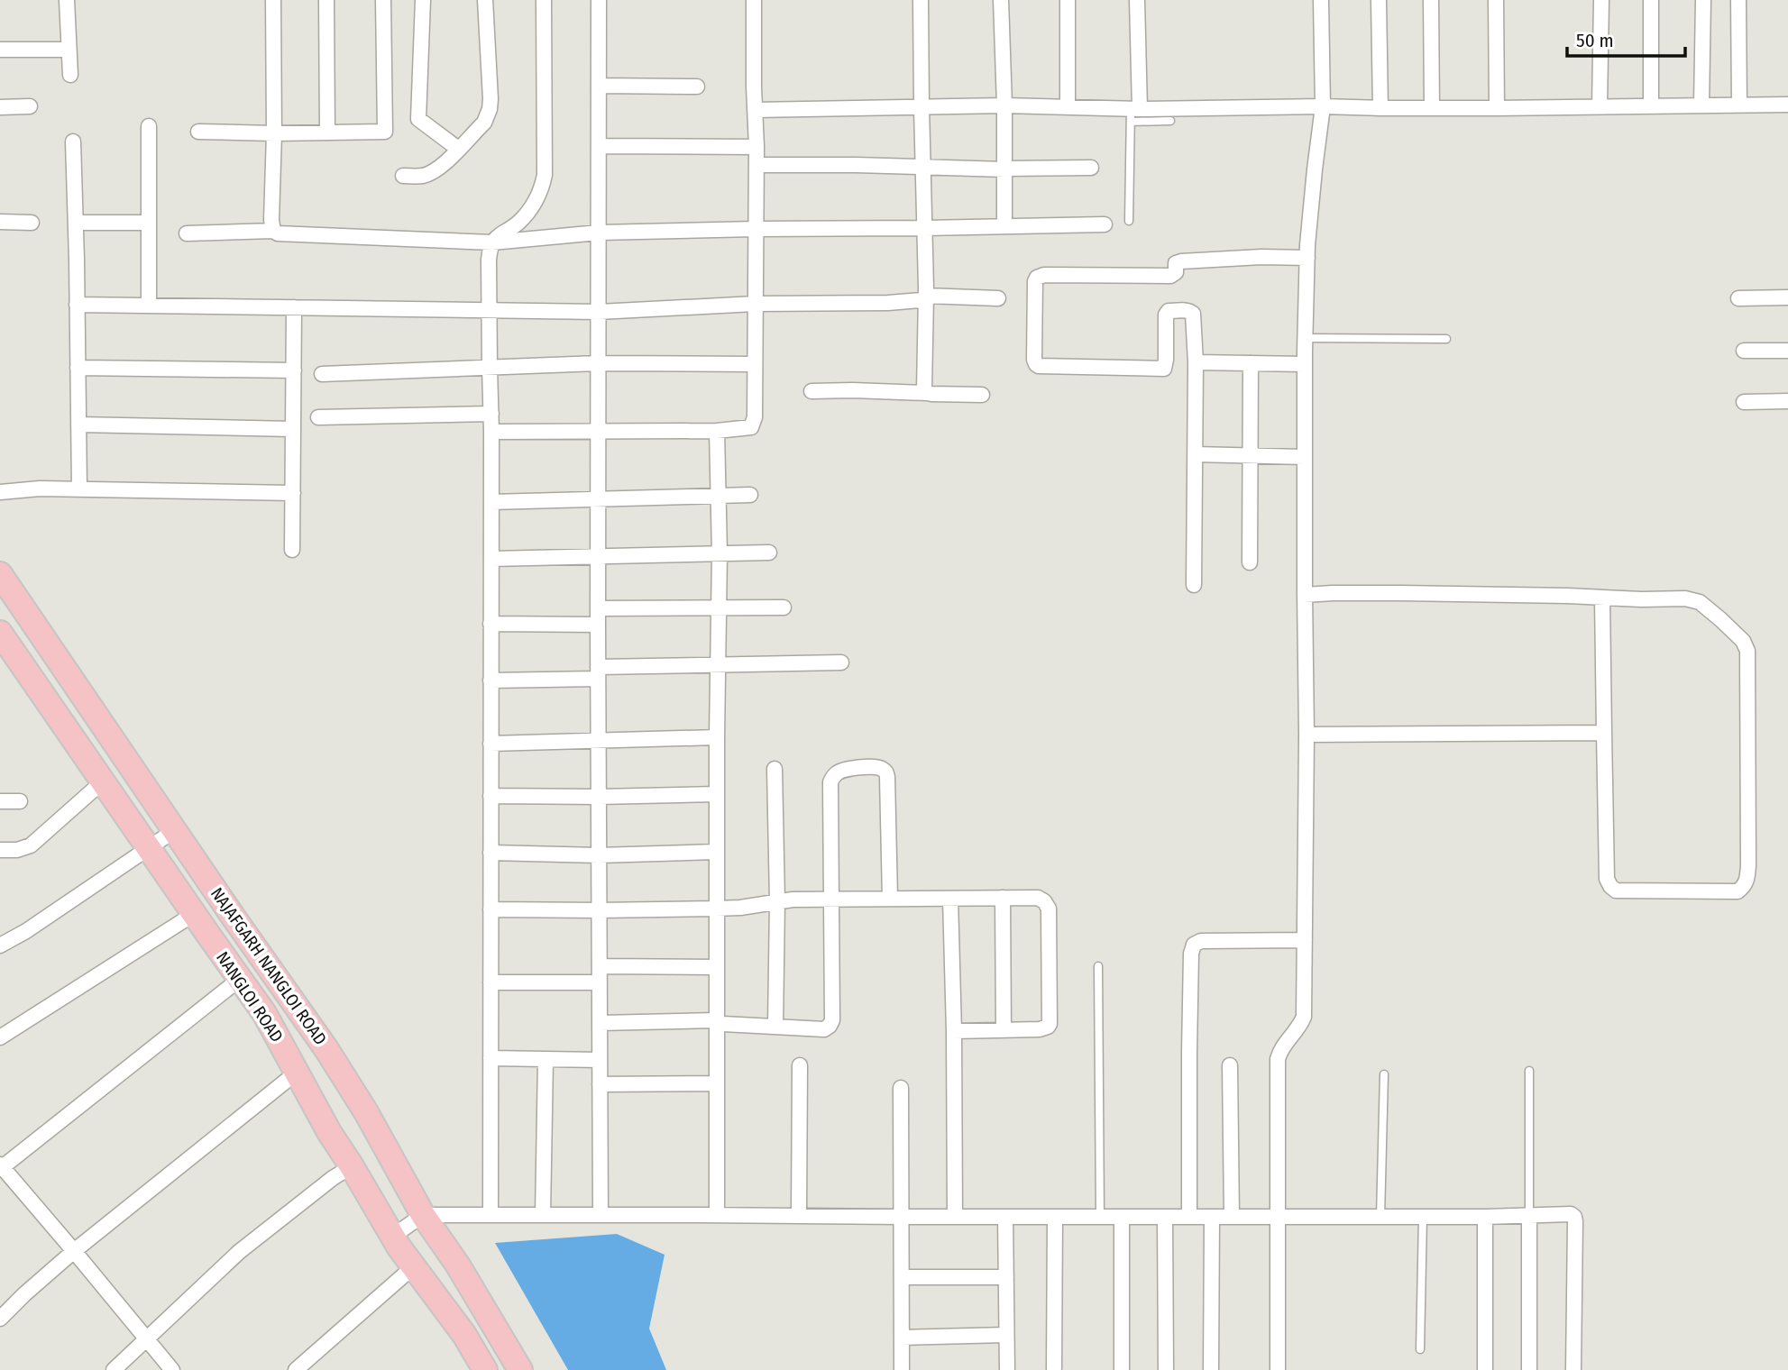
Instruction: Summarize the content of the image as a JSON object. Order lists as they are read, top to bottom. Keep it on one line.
{"streets":{"main road":["NAJAFGARH NANGLOI ROAD","NANGLOI ROAD"]},"crossings":[["NAJAFGARH NANGLOI ROAD","NANGLOI ROAD"]],"scale_bar":"50 m"}
